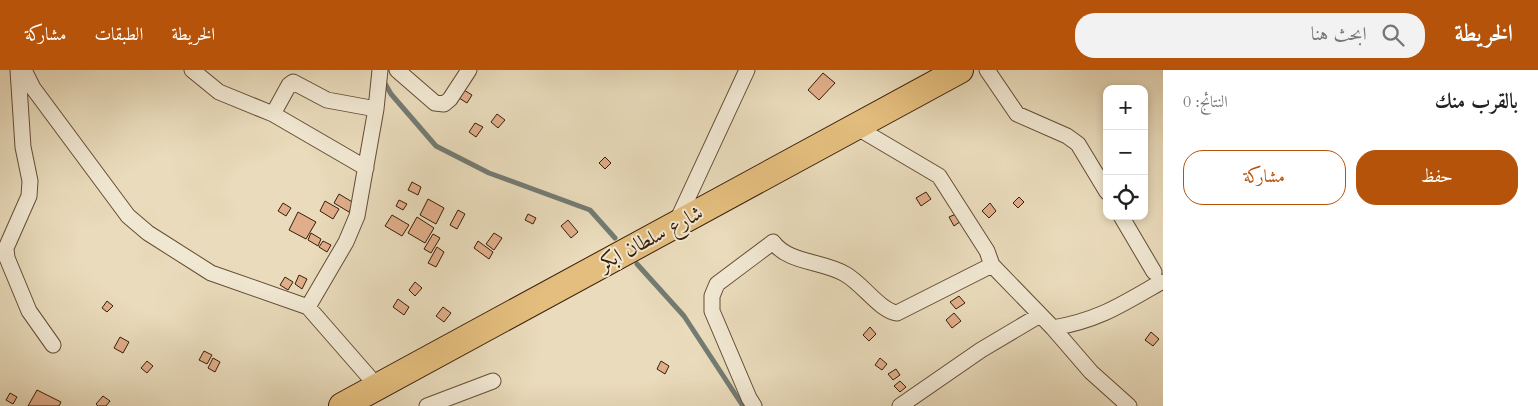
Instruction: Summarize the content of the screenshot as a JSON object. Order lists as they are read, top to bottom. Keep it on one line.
{"streets":{"highway":["شارع سلطان ابكر"]},"page":{"header":"الخريطة","search":"ابحث هنا","nav":["الخريطة","الطبقات","مشاركة"],"heading":["بالقرب منك","النتائج: 0"],"map_buttons":["+","−"],"buttons":["حفظ","مشاركة"]}}
